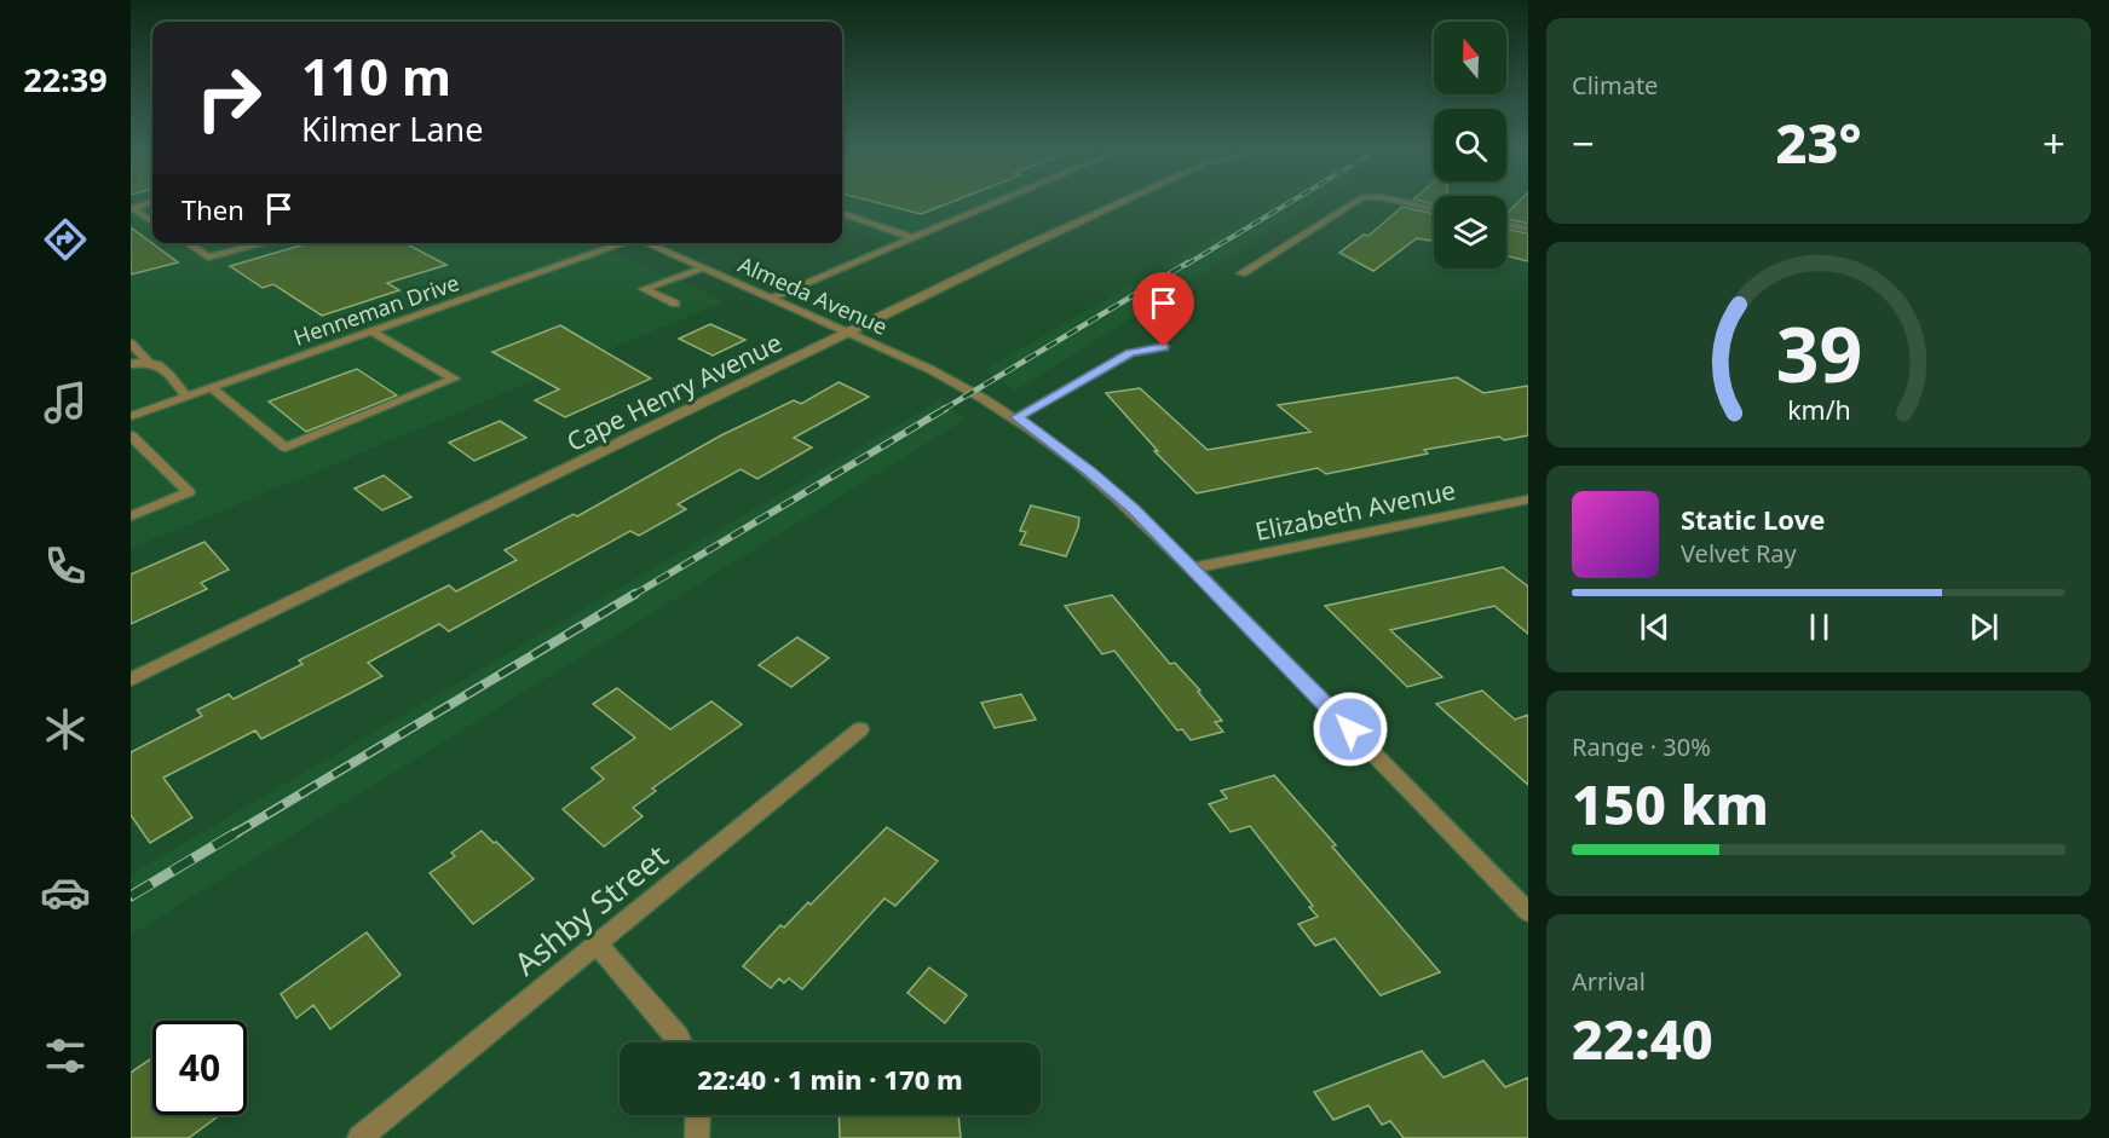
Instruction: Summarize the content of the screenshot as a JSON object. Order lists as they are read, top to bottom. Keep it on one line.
{"streets":{"street":["Almeda Avenue","Henneman Drive","Cape Henry Avenue","Elizabeth Avenue","Ashby Street"]},"crossings":[["Almeda Avenue","Cape Henry Avenue"],["Almeda Avenue","Elizabeth Avenue"]],"north":"top","page":{"tabs":"22:39","tile":["Climate",["Range · 30%","150 km"],["Arrival","22:40"]],"turn":["110 m","Kilmer Lane"],"heat":["−","23°","+"],"then":"Then","song":["Static Love","Velvet Ray"],"limit":"40","trip":"22:40 · 1 min · 170 m","gauge":["39","km/h"]}}
